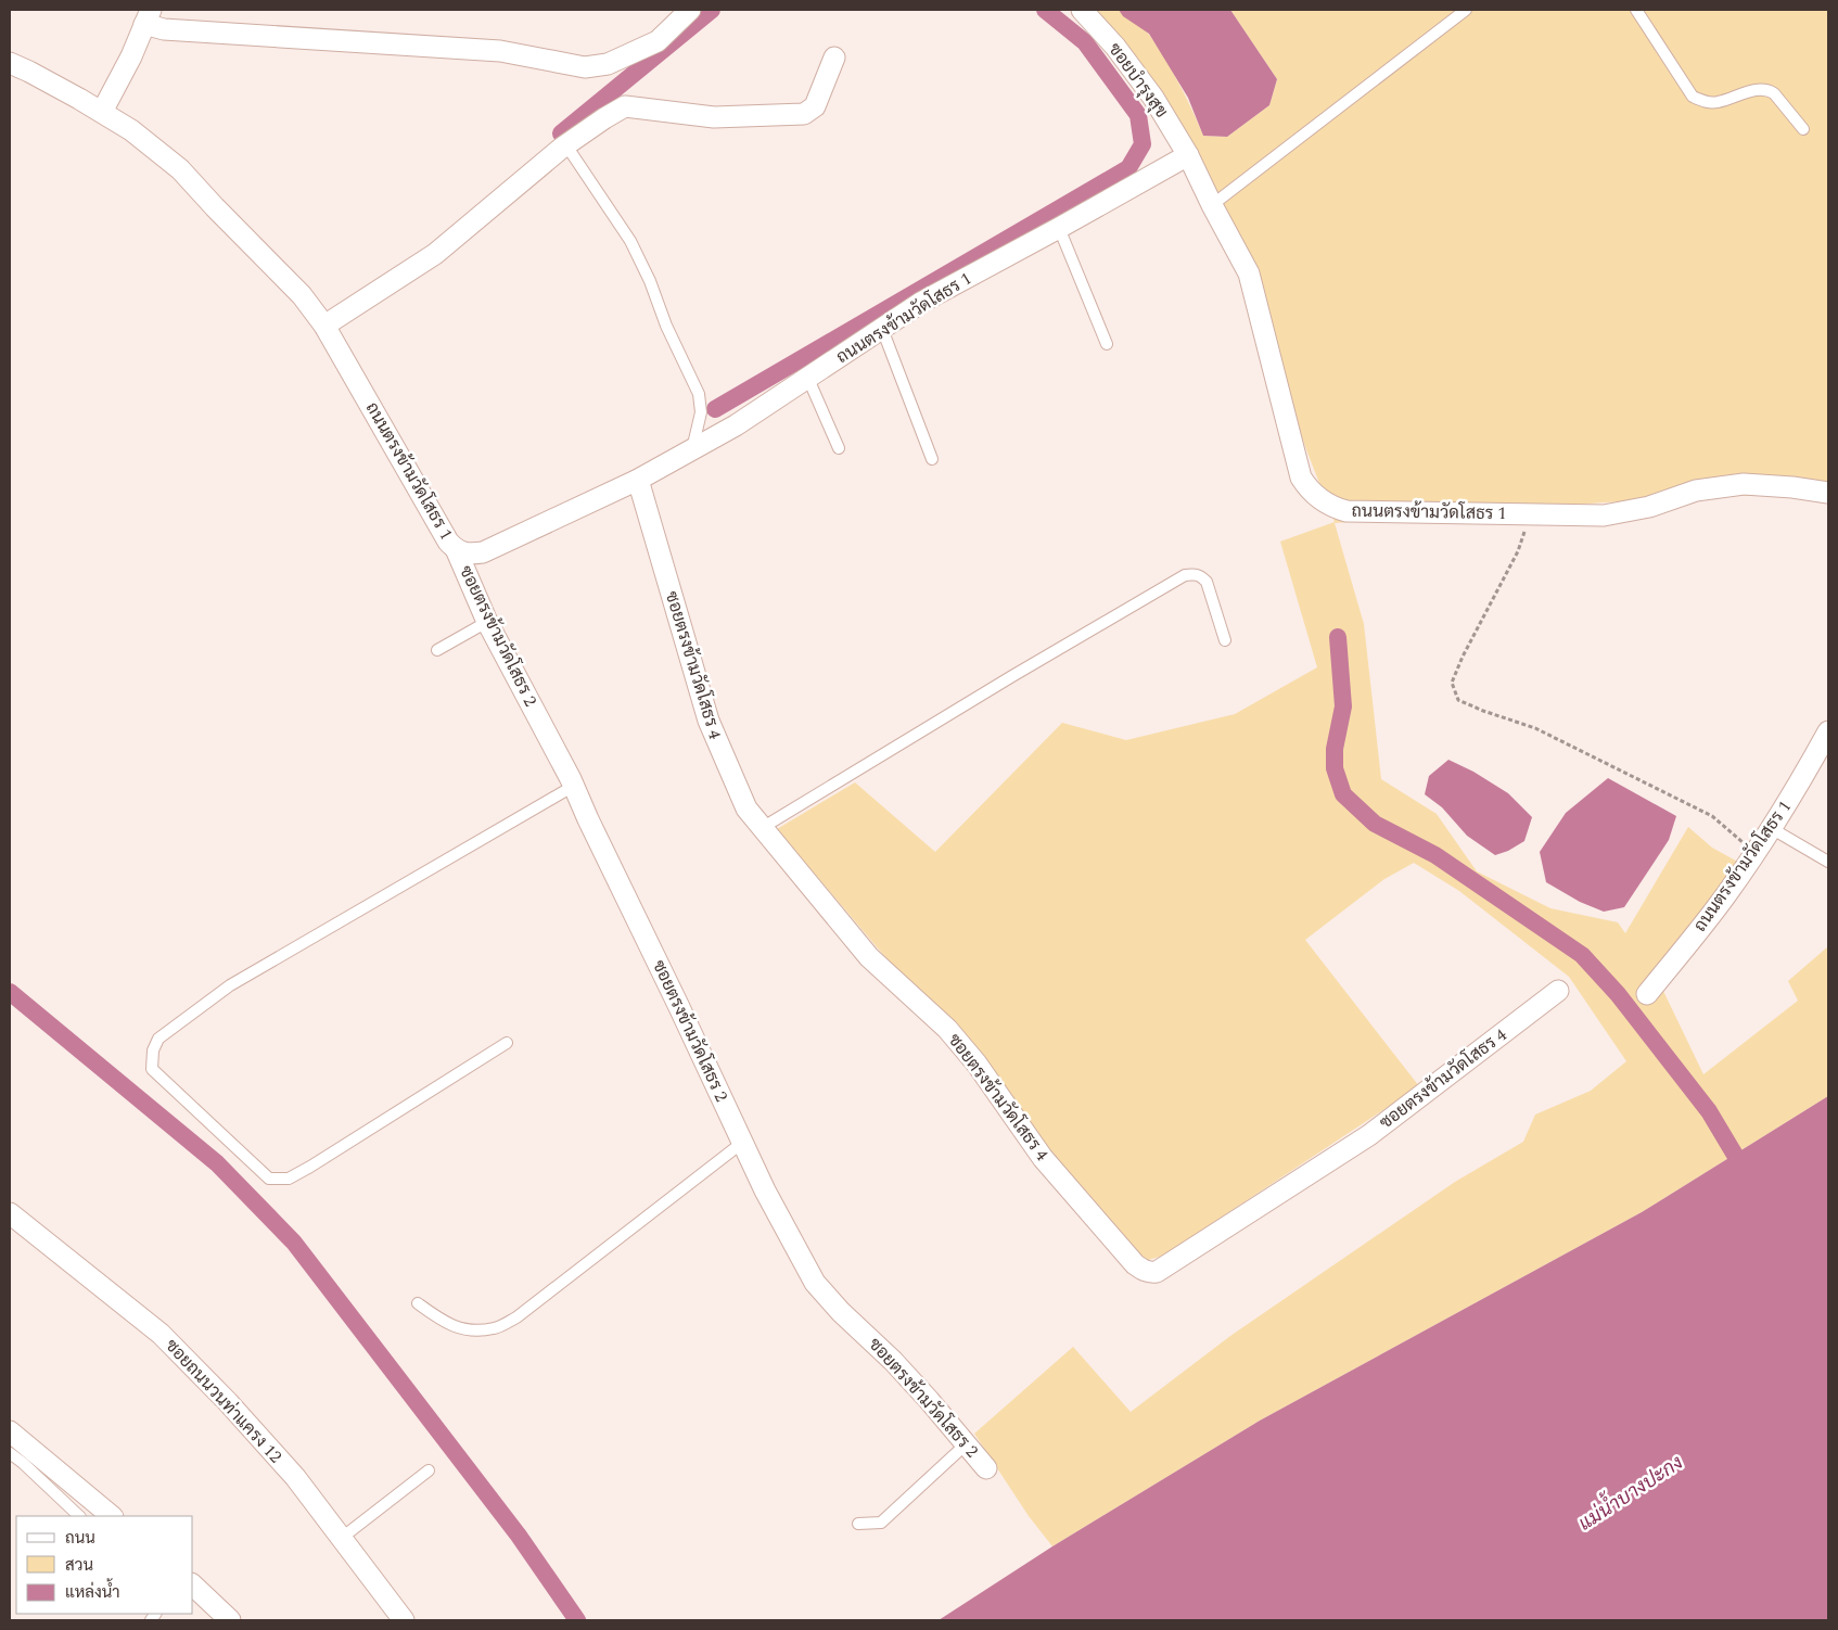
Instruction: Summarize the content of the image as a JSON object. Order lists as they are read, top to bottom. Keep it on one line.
{"streets":{"street":["ซอยบำรุงสุข","ถนนตรงข้ามวัดโสธร 1","ซอยตรงข้ามวัดโสธร 2","ซอยตรงข้ามวัดโสธร 4","ซอยถนนวนท่าแครง 12"]},"crossings":[["ซอยบำรุงสุข","ถนนตรงข้ามวัดโสธร 1"],["ถนนตรงข้ามวัดโสธร 1","ซอยตรงข้ามวัดโสธร 2"],["ถนนตรงข้ามวัดโสธร 1","ซอยตรงข้ามวัดโสธร 4"]],"water":["แม่น้ำบางปะกง"],"legend":["ถนน","สวน","แหล่งน้ำ"]}
